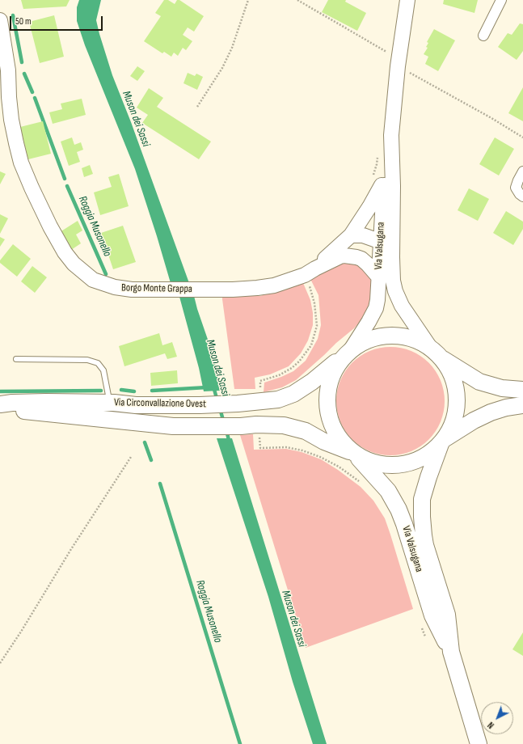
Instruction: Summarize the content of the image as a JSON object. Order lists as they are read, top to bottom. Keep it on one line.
{"streets":{"main road":["Via Valsugana","Via Circonvallazione Ovest"],"street":["Borgo Monte Grappa"]},"crossings":[["Via Valsugana","Via Circonvallazione Ovest"]],"water":["Muson dei Sassi","Roggia Musonello"],"scale_bar":"50 m","north":"bottom left"}
